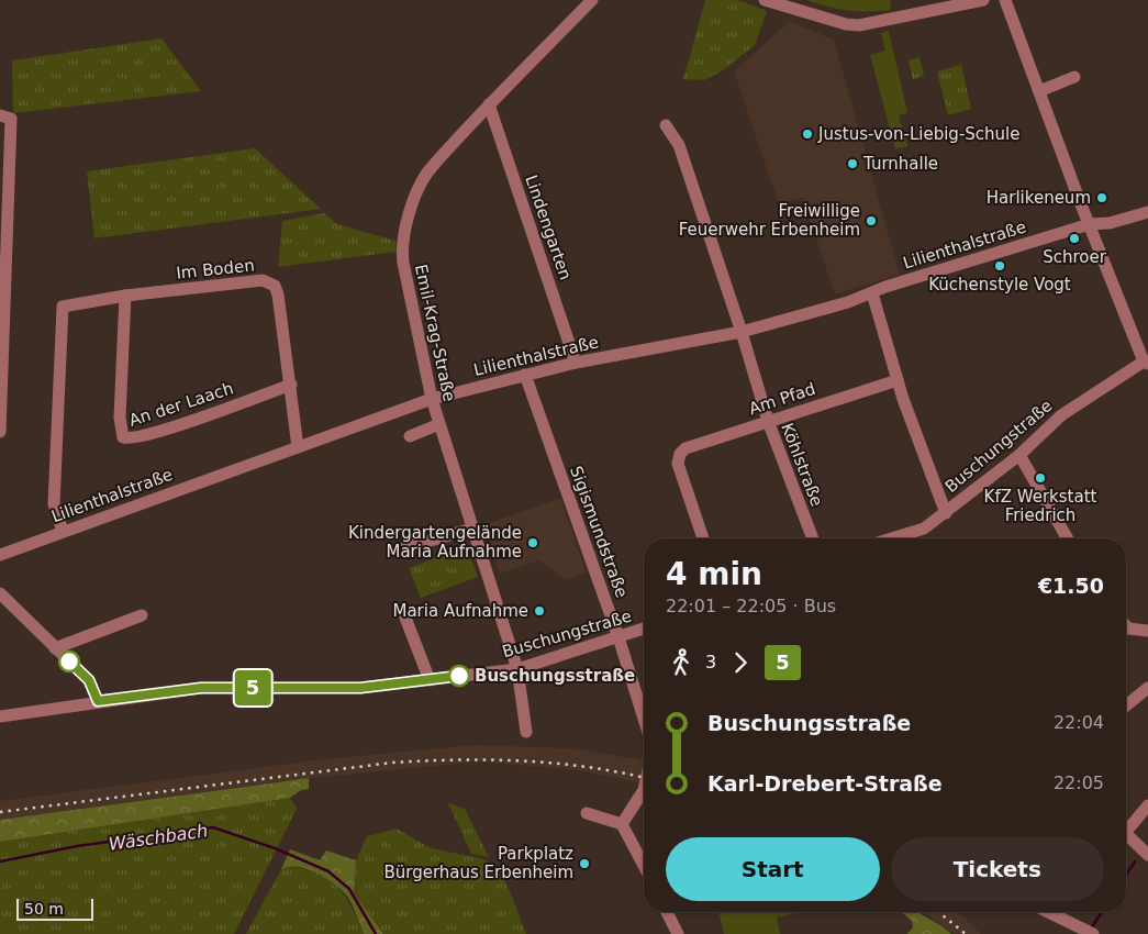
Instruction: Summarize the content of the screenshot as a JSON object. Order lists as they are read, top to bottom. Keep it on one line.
{"streets":{"street":["Lindengarten","Lilienthalstraße","Im Boden","Emil-Krag-Straße","Am Pfad","An der Laach","Buschungstraße","Köhlstraße","Sigismundstraße"]},"crossings":[["Lindengarten","Lilienthalstraße"],["Lindengarten","Emil-Krag-Straße"],["Lilienthalstraße","Im Boden"],["Lilienthalstraße","Emil-Krag-Straße"],["Lilienthalstraße","Köhlstraße"],["Lilienthalstraße","Sigismundstraße"],["Im Boden","An der Laach"],["Emil-Krag-Straße","Buschungstraße"],["Am Pfad","Köhlstraße"],["Buschungstraße","Sigismundstraße"]],"water":["Wäschbach"],"places":["Justus-von-Liebig-Schule","Turnhalle","Harlikeneum","Freiwillige Feuerwehr Erbenheim","Schroer","Küchenstyle Vogt","KfZ Werkstatt Friedrich","Kindergartengelände Maria Aufnahme","Maria Aufnahme","Buschungsstraße","Parkplatz Bürgerhaus Erbenheim"],"lines":["bus line 5"],"scale_bar":"50 m","page":{"on_map":"5","heading":["4 min","22:01 – 22:05 · Bus","€1.50"],"legs":["3","5"],"list":[{"name":"Buschungsstraße","value":"22:04"},{"name":"Karl-Drebert-Straße","value":"22:05"}],"buttons":["Start","Tickets"],"scale":"50 m"}}
